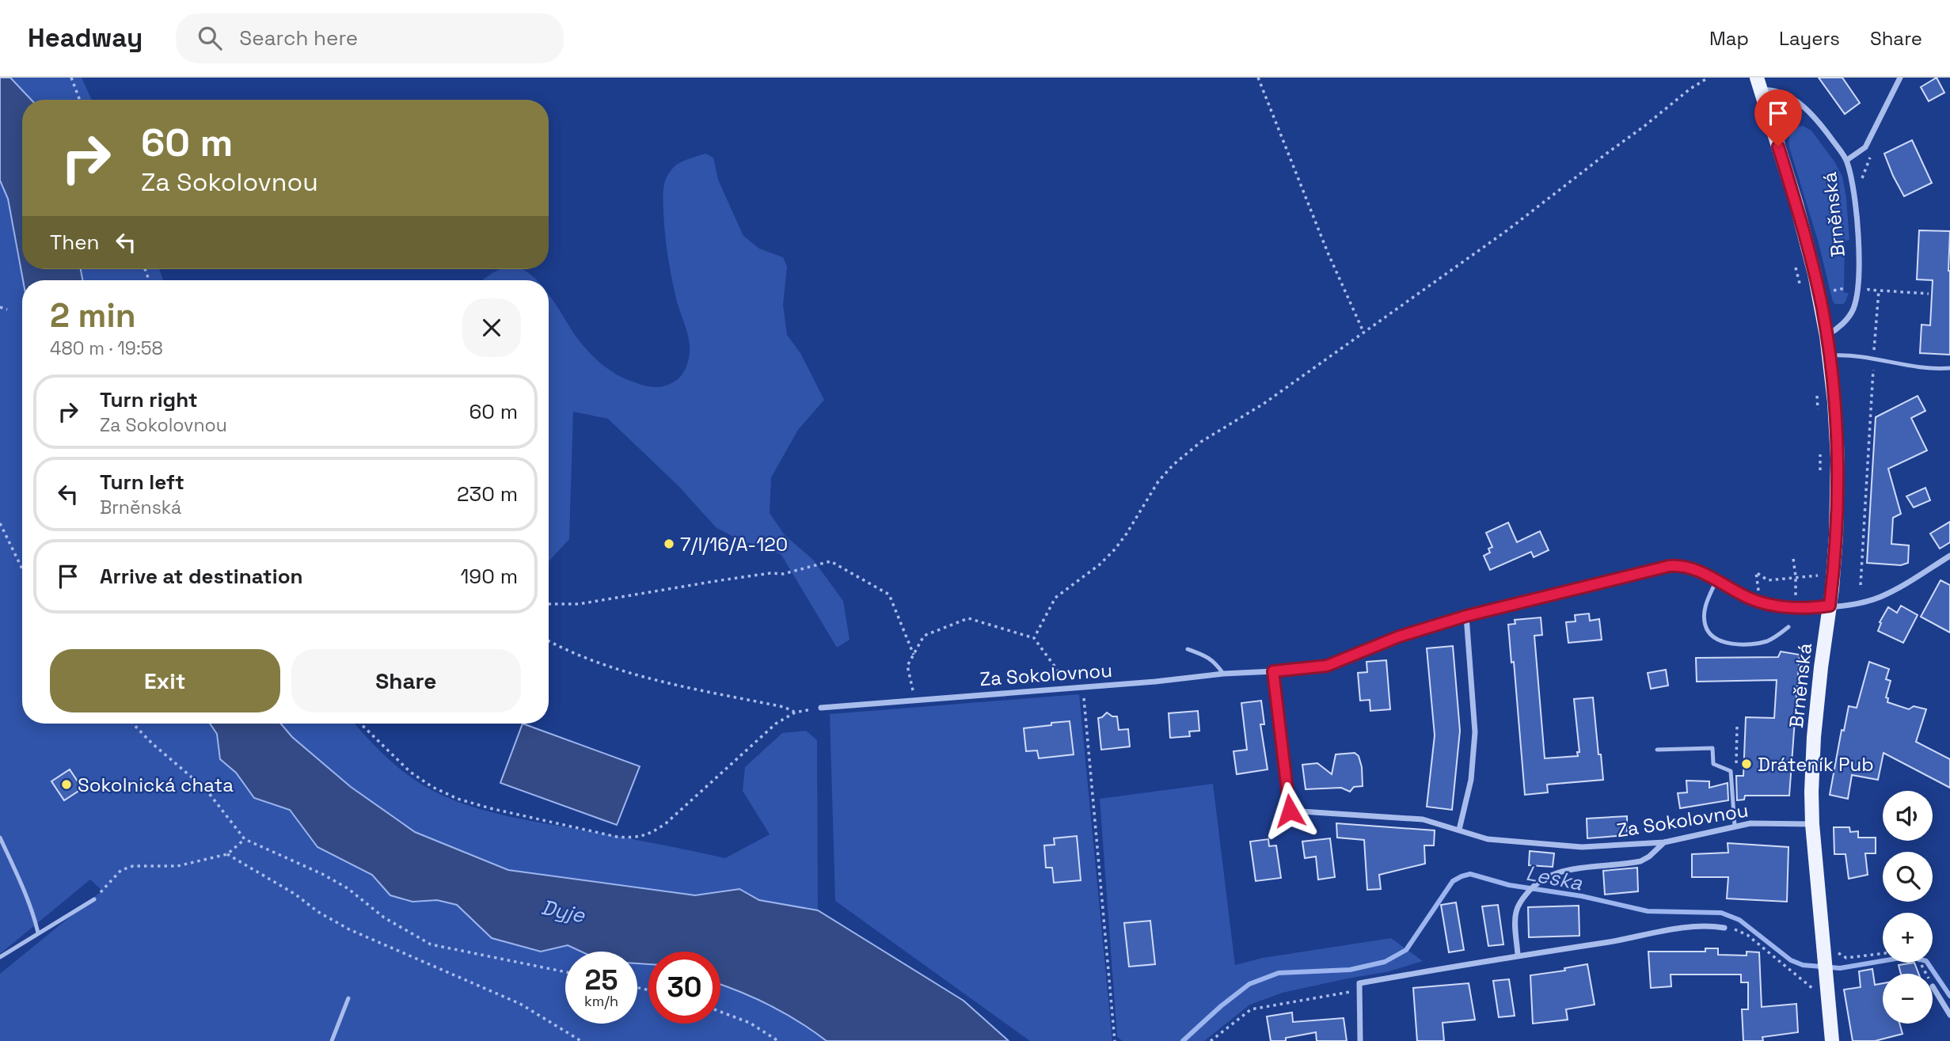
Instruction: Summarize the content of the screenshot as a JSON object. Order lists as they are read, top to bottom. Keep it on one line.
{"streets":{"main road":["Brněnská"],"street":["Za Sokolovnou"]},"crossings":[["Brněnská","Za Sokolovnou"]],"water":["Leska","Dyje"],"places":["7/I/16/A-120","Dráteník Pub","Sokolnická chata"],"page":{"header":"Headway","search":"Search here","nav":["Map","Layers","Share"],"turn":["60 m","Za Sokolovnou"],"then":"Then","heading":["2 min","480 m · 19:58"],"list":[{"name":"Turn right","note":"Za Sokolovnou","value":"60 m"},{"name":"Turn left","note":"Brněnská","value":"230 m"},{"name":"Arrive at destination","value":"190 m"}],"buttons":["Exit","Share"],"map_buttons":["+","−"],"speed":"25 km/h","limit":"30"}}
